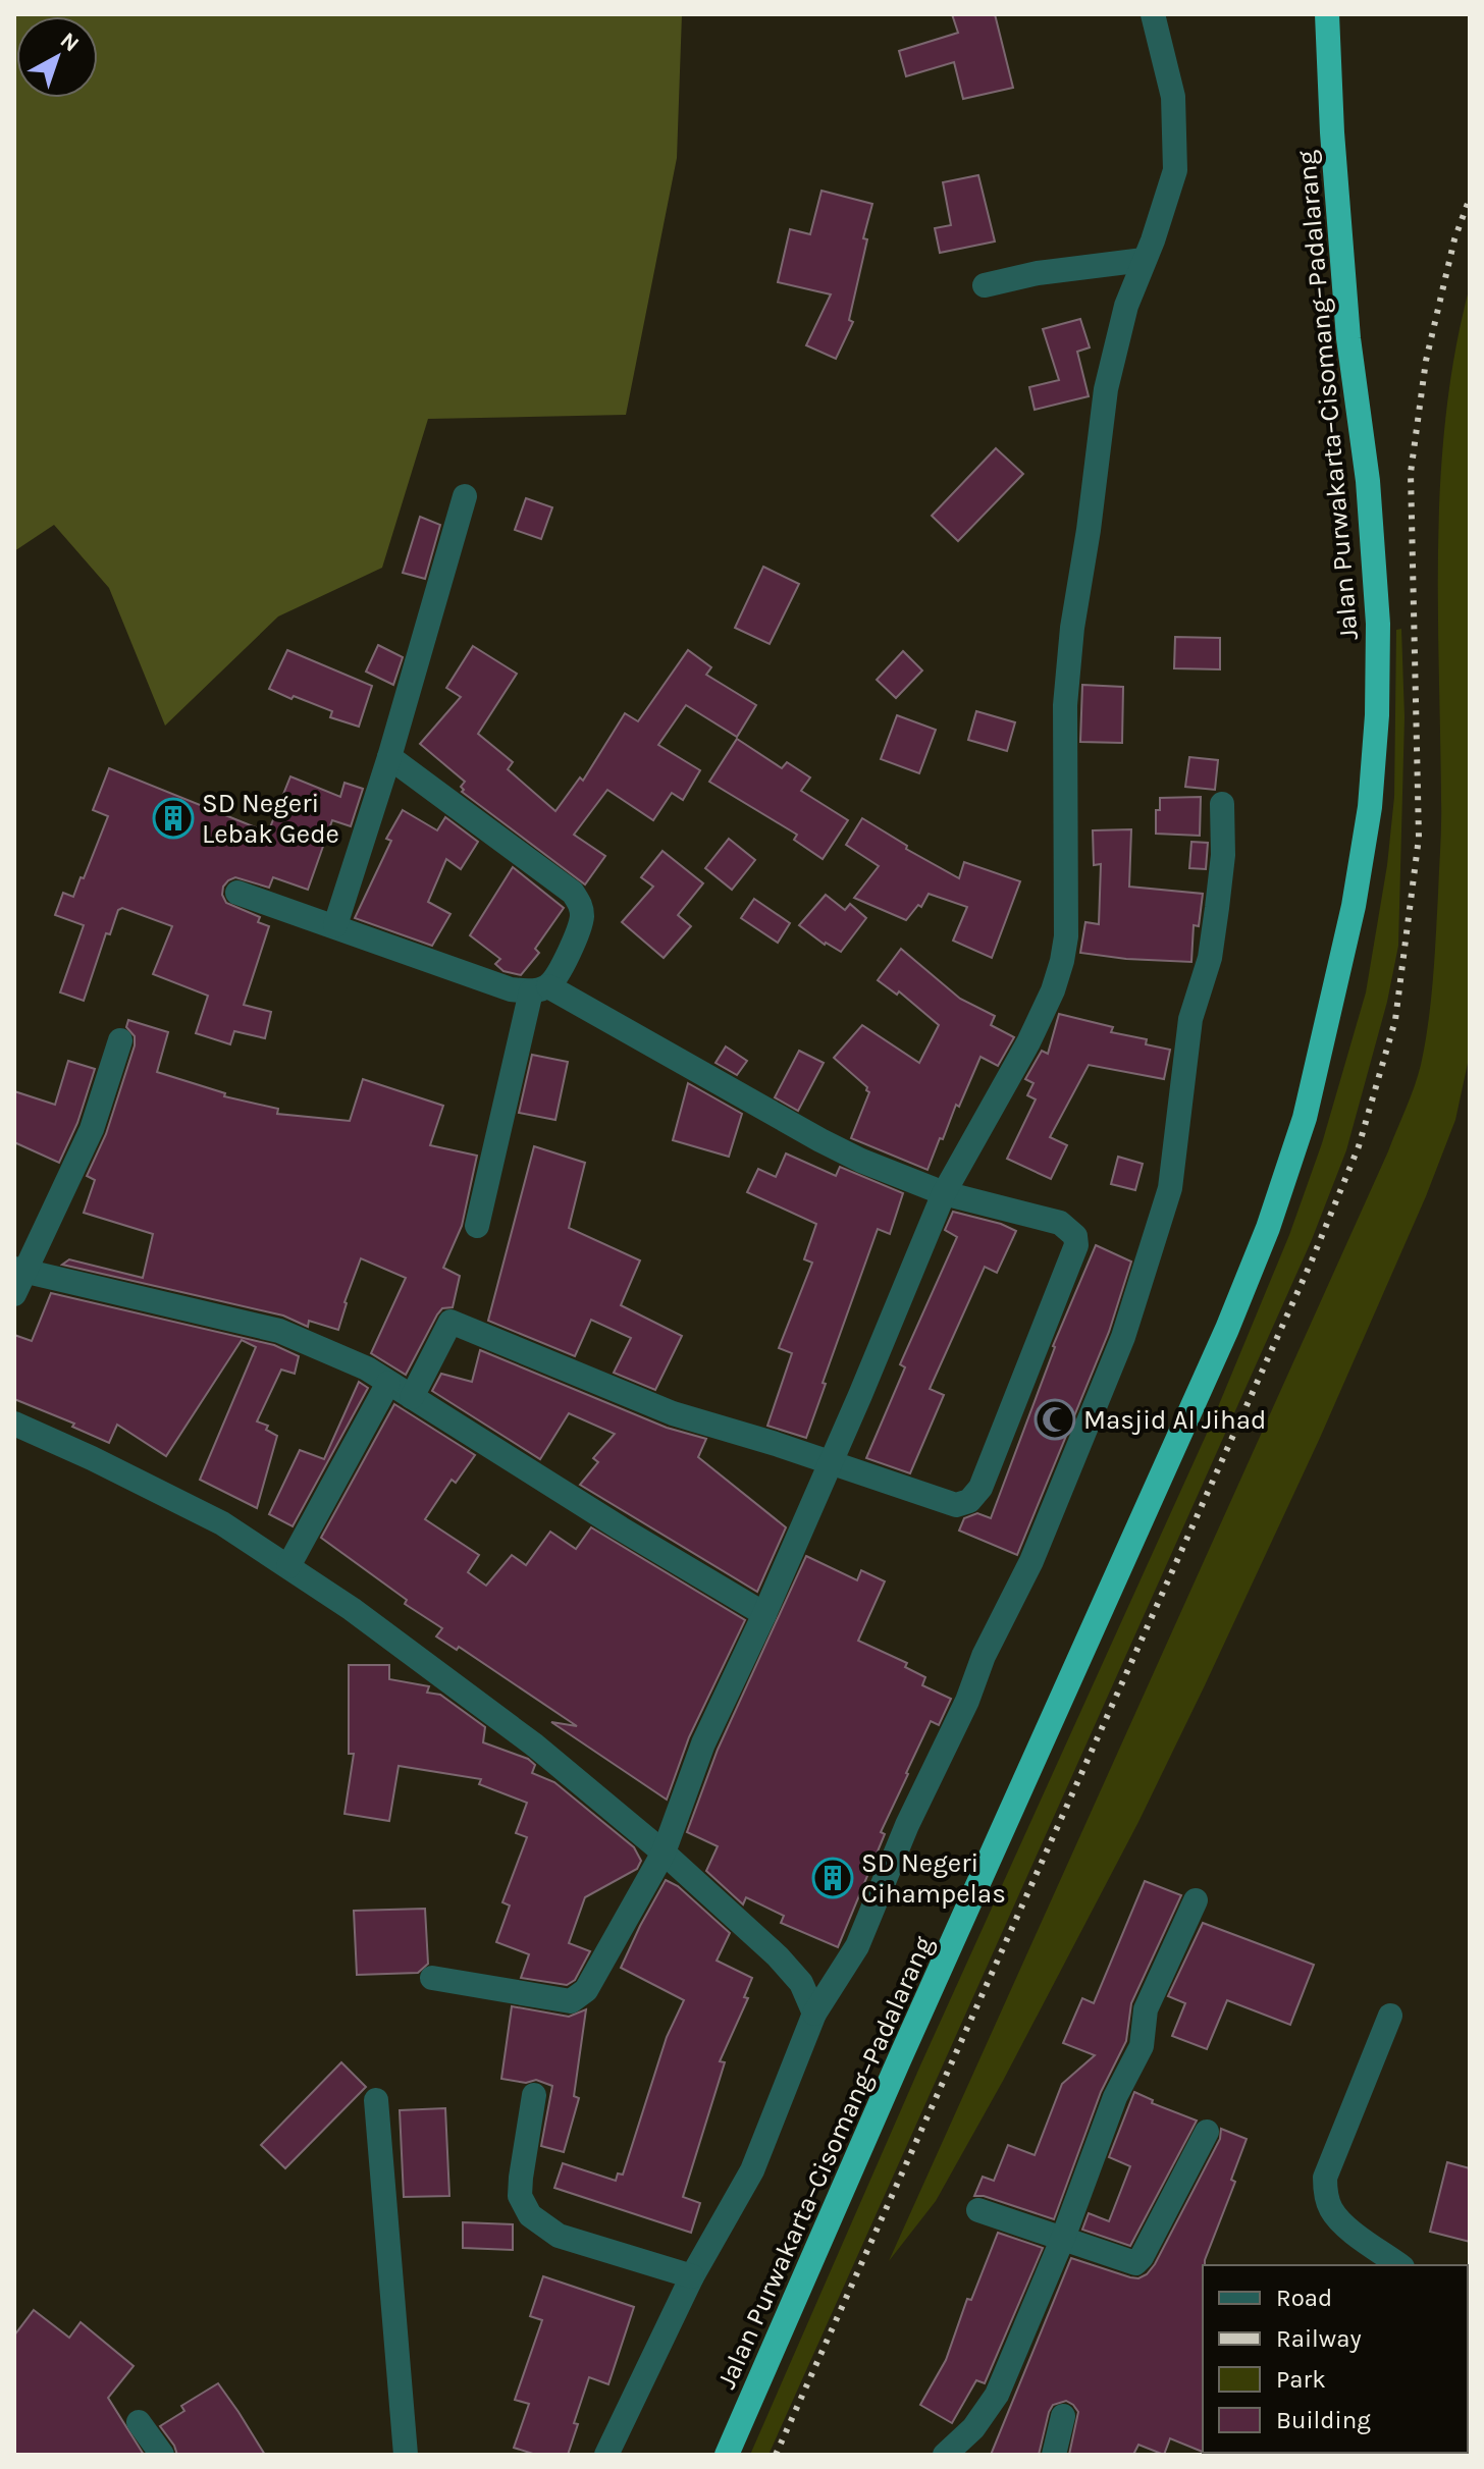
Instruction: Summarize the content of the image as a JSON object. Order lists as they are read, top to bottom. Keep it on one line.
{"streets":{"highway":["Jalan Purwakarta–Cisomang–Padalarang"]},"places":{"building":["SD Negeri Lebak Gede","SD Negeri Cihampelas"],"mosque":["Masjid Al Jihad"]},"legend":["Road","Railway","Park","Building"],"north":"top right"}
